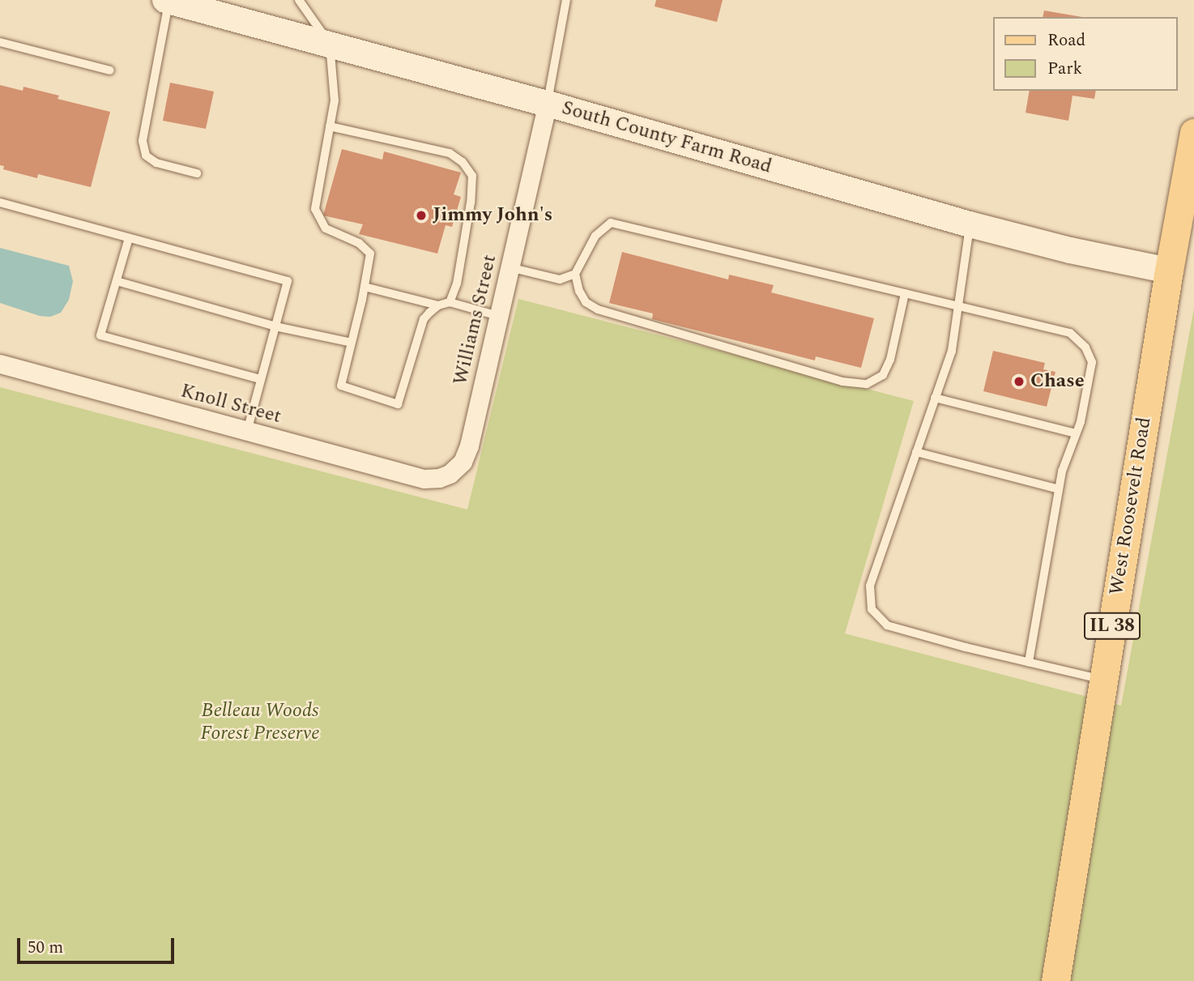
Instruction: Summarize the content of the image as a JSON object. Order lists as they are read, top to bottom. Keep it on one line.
{"streets":{"main road":["South County Farm Road","West Roosevelt Road","IL 38"],"street":["Williams Street","Knoll Street"]},"crossings":[["South County Farm Road","Williams Street"],["South County Farm Road","West Roosevelt Road"],["Williams Street","Knoll Street"]],"parks":["Belleau Woods Forest Preserve"],"places":["Jimmy John's","Chase"],"legend":["Road","Park"],"scale_bar":"50 m"}
